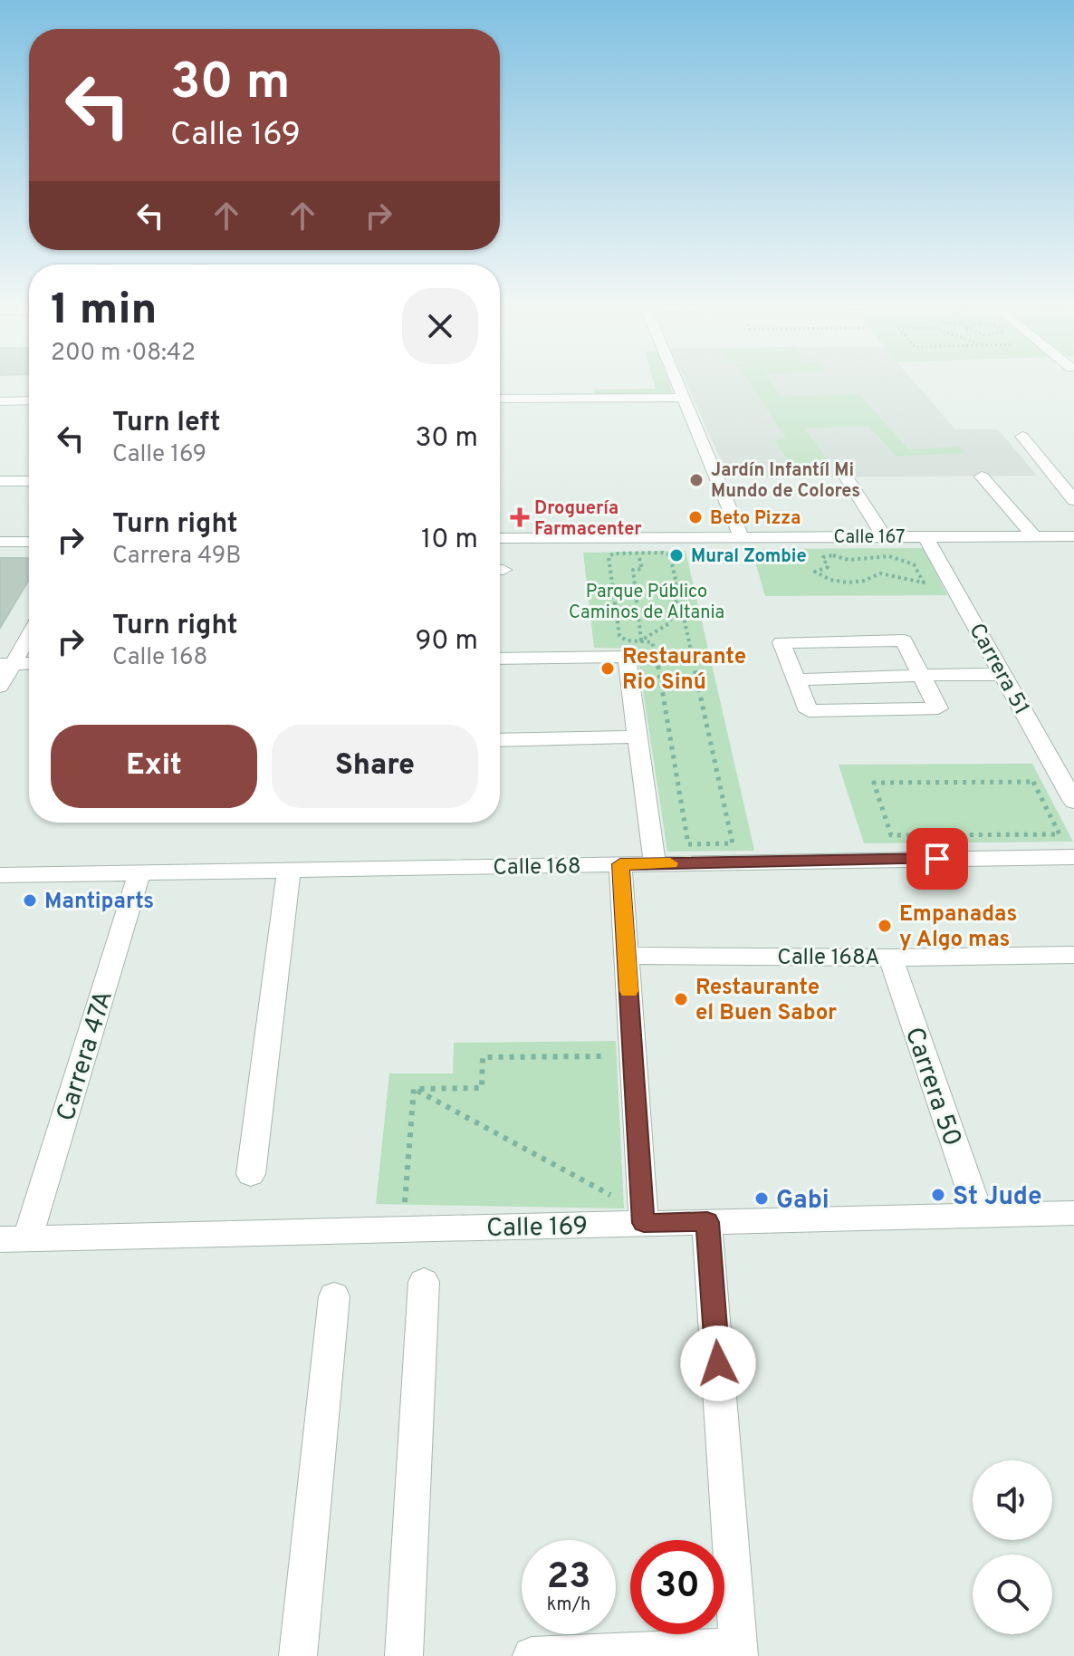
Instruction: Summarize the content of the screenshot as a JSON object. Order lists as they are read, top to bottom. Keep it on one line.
{"streets":{"street":["Calle 167","Carrera 51","Calle 168","Calle 168A","Carrera 47A","Carrera 50","Calle 169"]},"crossings":[["Calle 167","Carrera 51"],["Calle 168","Carrera 47A"],["Calle 168A","Carrera 50"],["Carrera 47A","Calle 169"],["Carrera 50","Calle 169"]],"parks":["Parque Público Caminos de Altania"],"places":{"other":["Jardín Infantíl Mi Mundo de Colores","Beto Pizza","Mural Zombie","Restaurante Rio Sinú","Mantiparts","Empanadas y Algo mas","Restaurante el Buen Sabor","St Jude","Gabi"],"health":["Droguería Farmacenter"]},"page":{"turn":["30 m","Calle 169"],"heading":["1 min","200 m · 08:42"],"list":[{"name":"Turn left","note":"Calle 169","value":"30 m"},{"name":"Turn right","note":"Carrera 49B","value":"10 m"},{"name":"Turn right","note":"Calle 168","value":"90 m"}],"buttons":["Exit","Share"],"speed":"23 km/h","limit":"30"}}
